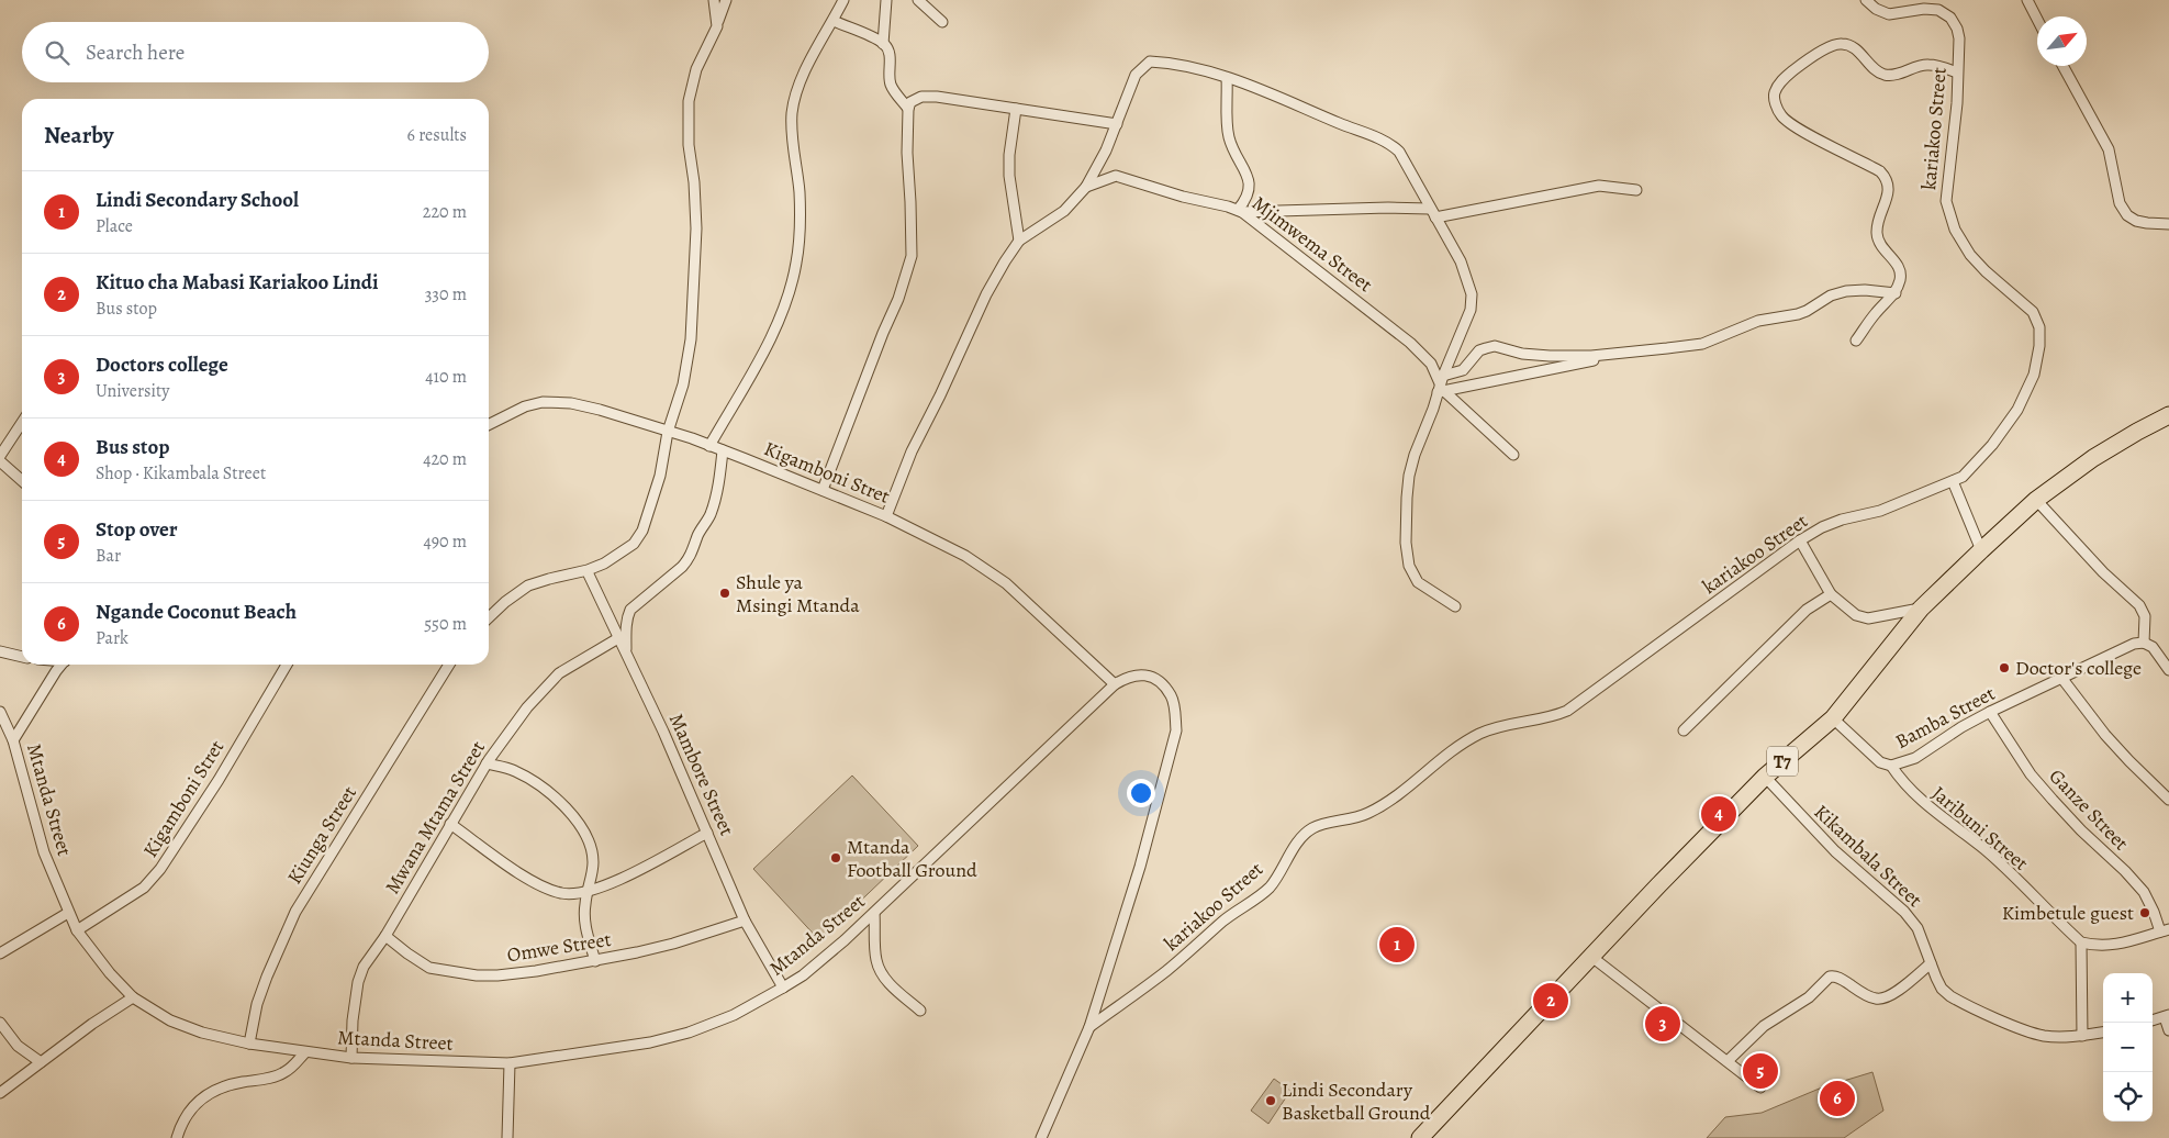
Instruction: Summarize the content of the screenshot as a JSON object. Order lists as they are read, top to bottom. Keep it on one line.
{"streets":{"highway":["T7"],"street":["kariakoo Street","Mjimwema Street","Kigamboni Stret","Bamba Street","Mambore Street","Mtanda Street","Ganze Street","Mwana Mtama Street","Jaribuni Street","Kiunga Street","Kikambala Street","Omwe Street"]},"crossings":[["kariakoo Street","Mtanda Street"],["Mjimwema Street","Kigamboni Stret"],["Kigamboni Stret","Mtanda Street"],["Bamba Street","T7"],["Bamba Street","Ganze Street"],["Bamba Street","Jaribuni Street"],["T7","Kikambala Street"],["Mambore Street","Mtanda Street"],["Mambore Street","Mwana Mtama Street"],["Mambore Street","Omwe Street"],["Mtanda Street","Mwana Mtama Street"],["Mtanda Street","Kiunga Street"],["Mwana Mtama Street","Omwe Street"]],"places":["Shule ya Msingi Mtanda","Doctor's college","Mtanda Football Ground","Kimbetule guest","Lindi Secondary Basketball Ground"],"north":"top right","page":{"search":"Search here","heading":["Nearby","6 results"],"list":[{"mark":"1","name":"Lindi Secondary School","note":"Place","value":"220 m"},{"mark":"2","name":"Kituo cha Mabasi Kariakoo Lindi","note":"Bus stop","value":"330 m"},{"mark":"3","name":"Doctors college","note":"University","value":"410 m"},{"mark":"4","name":"Bus stop","note":"Shop · Kikambala Street","value":"420 m"},{"mark":"5","name":"Stop over","note":"Bar","value":"490 m"},{"mark":"6","name":"Ngande Coconut Beach","note":"Park","value":"550 m"}],"pins":["4","1","2","3","5","6"],"map_buttons":["+","−"]}}
